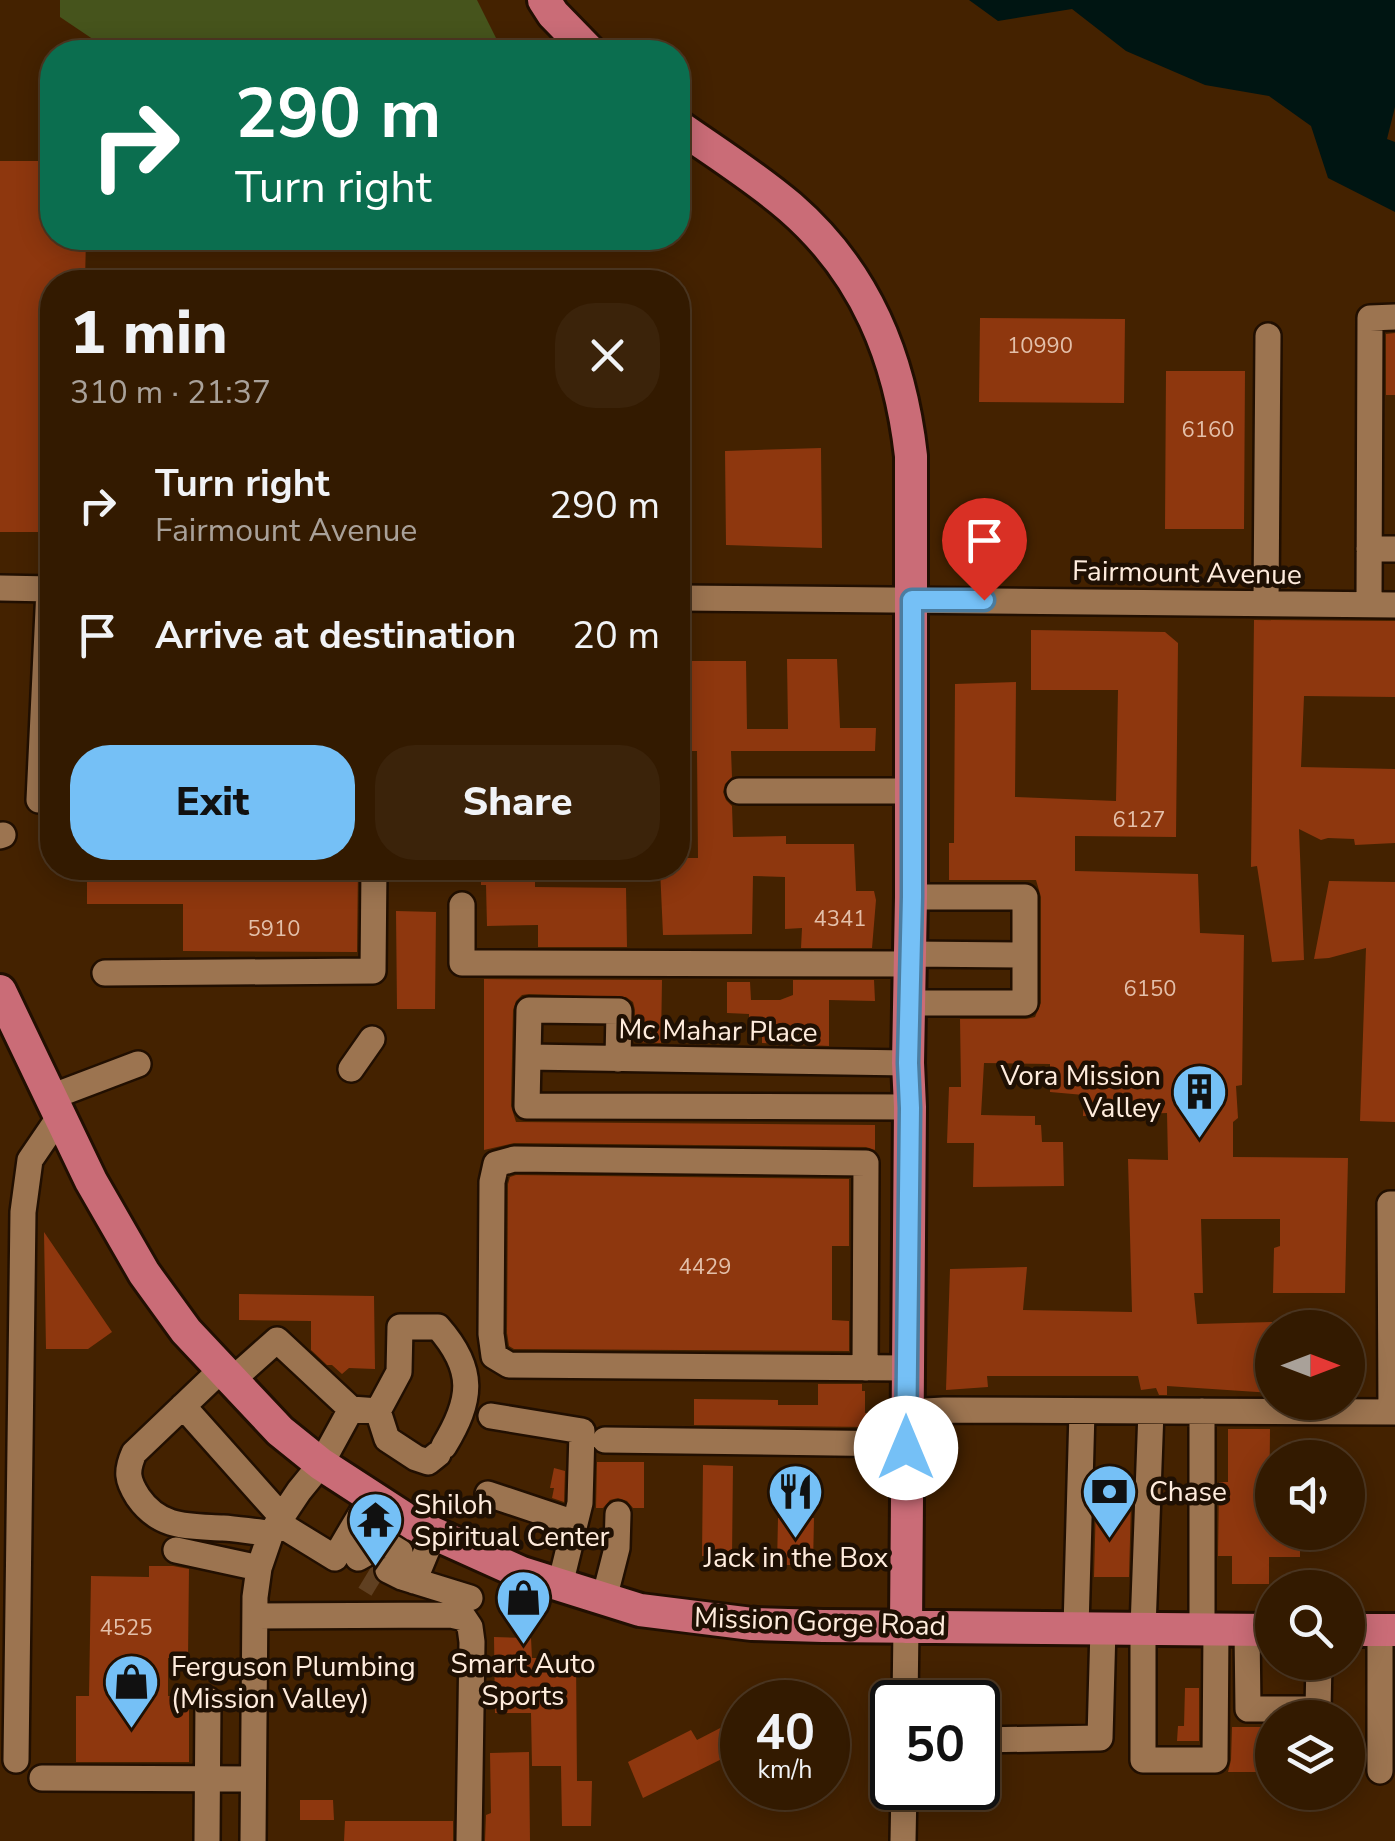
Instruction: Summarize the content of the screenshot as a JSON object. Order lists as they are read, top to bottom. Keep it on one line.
{"streets":{"main road":["Mission Gorge Road"],"street":["Fairmount Avenue","Mc Mahar Place"]},"places":{"building":["Vora Mission Valley"],"restaurant":["Jack in the Box"],"bank":["Chase"],"temple":["Shiloh Spiritual Center"],"shop":["Smart Auto Sports","Ferguson Plumbing (Mission Valley)"]},"house_numbers":["10990","6160","6127","4341","5910","6150","4429","4525"],"north":"right","page":{"turn":["290 m","Turn right"],"heading":["1 min","310 m · 21:37"],"list":[{"name":"Turn right","note":"Fairmount Avenue","value":"290 m"},{"name":"Arrive at destination","value":"20 m"}],"buttons":["Exit","Share"],"speed":"40 km/h","limit":"50"}}
